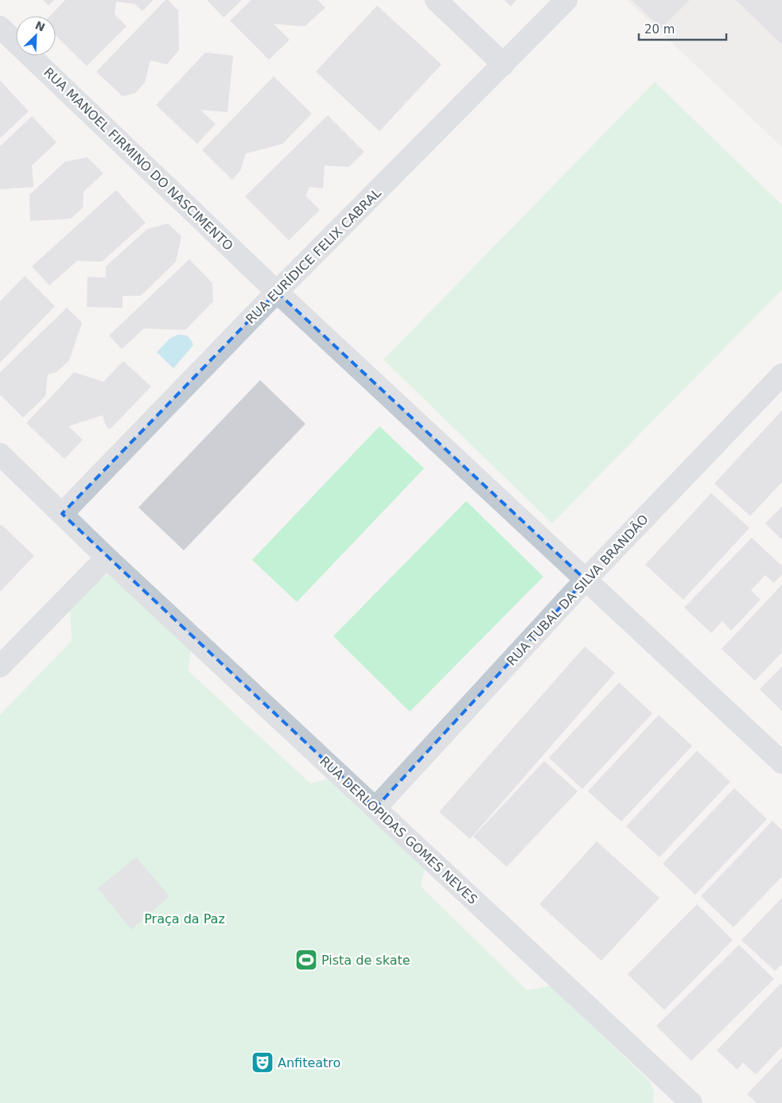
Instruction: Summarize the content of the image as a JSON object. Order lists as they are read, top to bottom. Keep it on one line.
{"streets":{"street":["RUA MANOEL FIRMINO DO NASCIMENTO","RUA EURÍDICE FELIX CABRAL","RUA TUBAL DA SILVA BRANDÃO","RUA DERLOPIDAS GOMES NEVES"]},"crossings":[["RUA MANOEL FIRMINO DO NASCIMENTO","RUA EURÍDICE FELIX CABRAL"],["RUA MANOEL FIRMINO DO NASCIMENTO","RUA TUBAL DA SILVA BRANDÃO"],["RUA EURÍDICE FELIX CABRAL","RUA DERLOPIDAS GOMES NEVES"],["RUA TUBAL DA SILVA BRANDÃO","RUA DERLOPIDAS GOMES NEVES"]],"parks":["Praça da Paz"],"places":{"sports":["Pista de skate"],"theatre":["Anfiteatro"]},"scale_bar":"20 m","north":"top right"}
